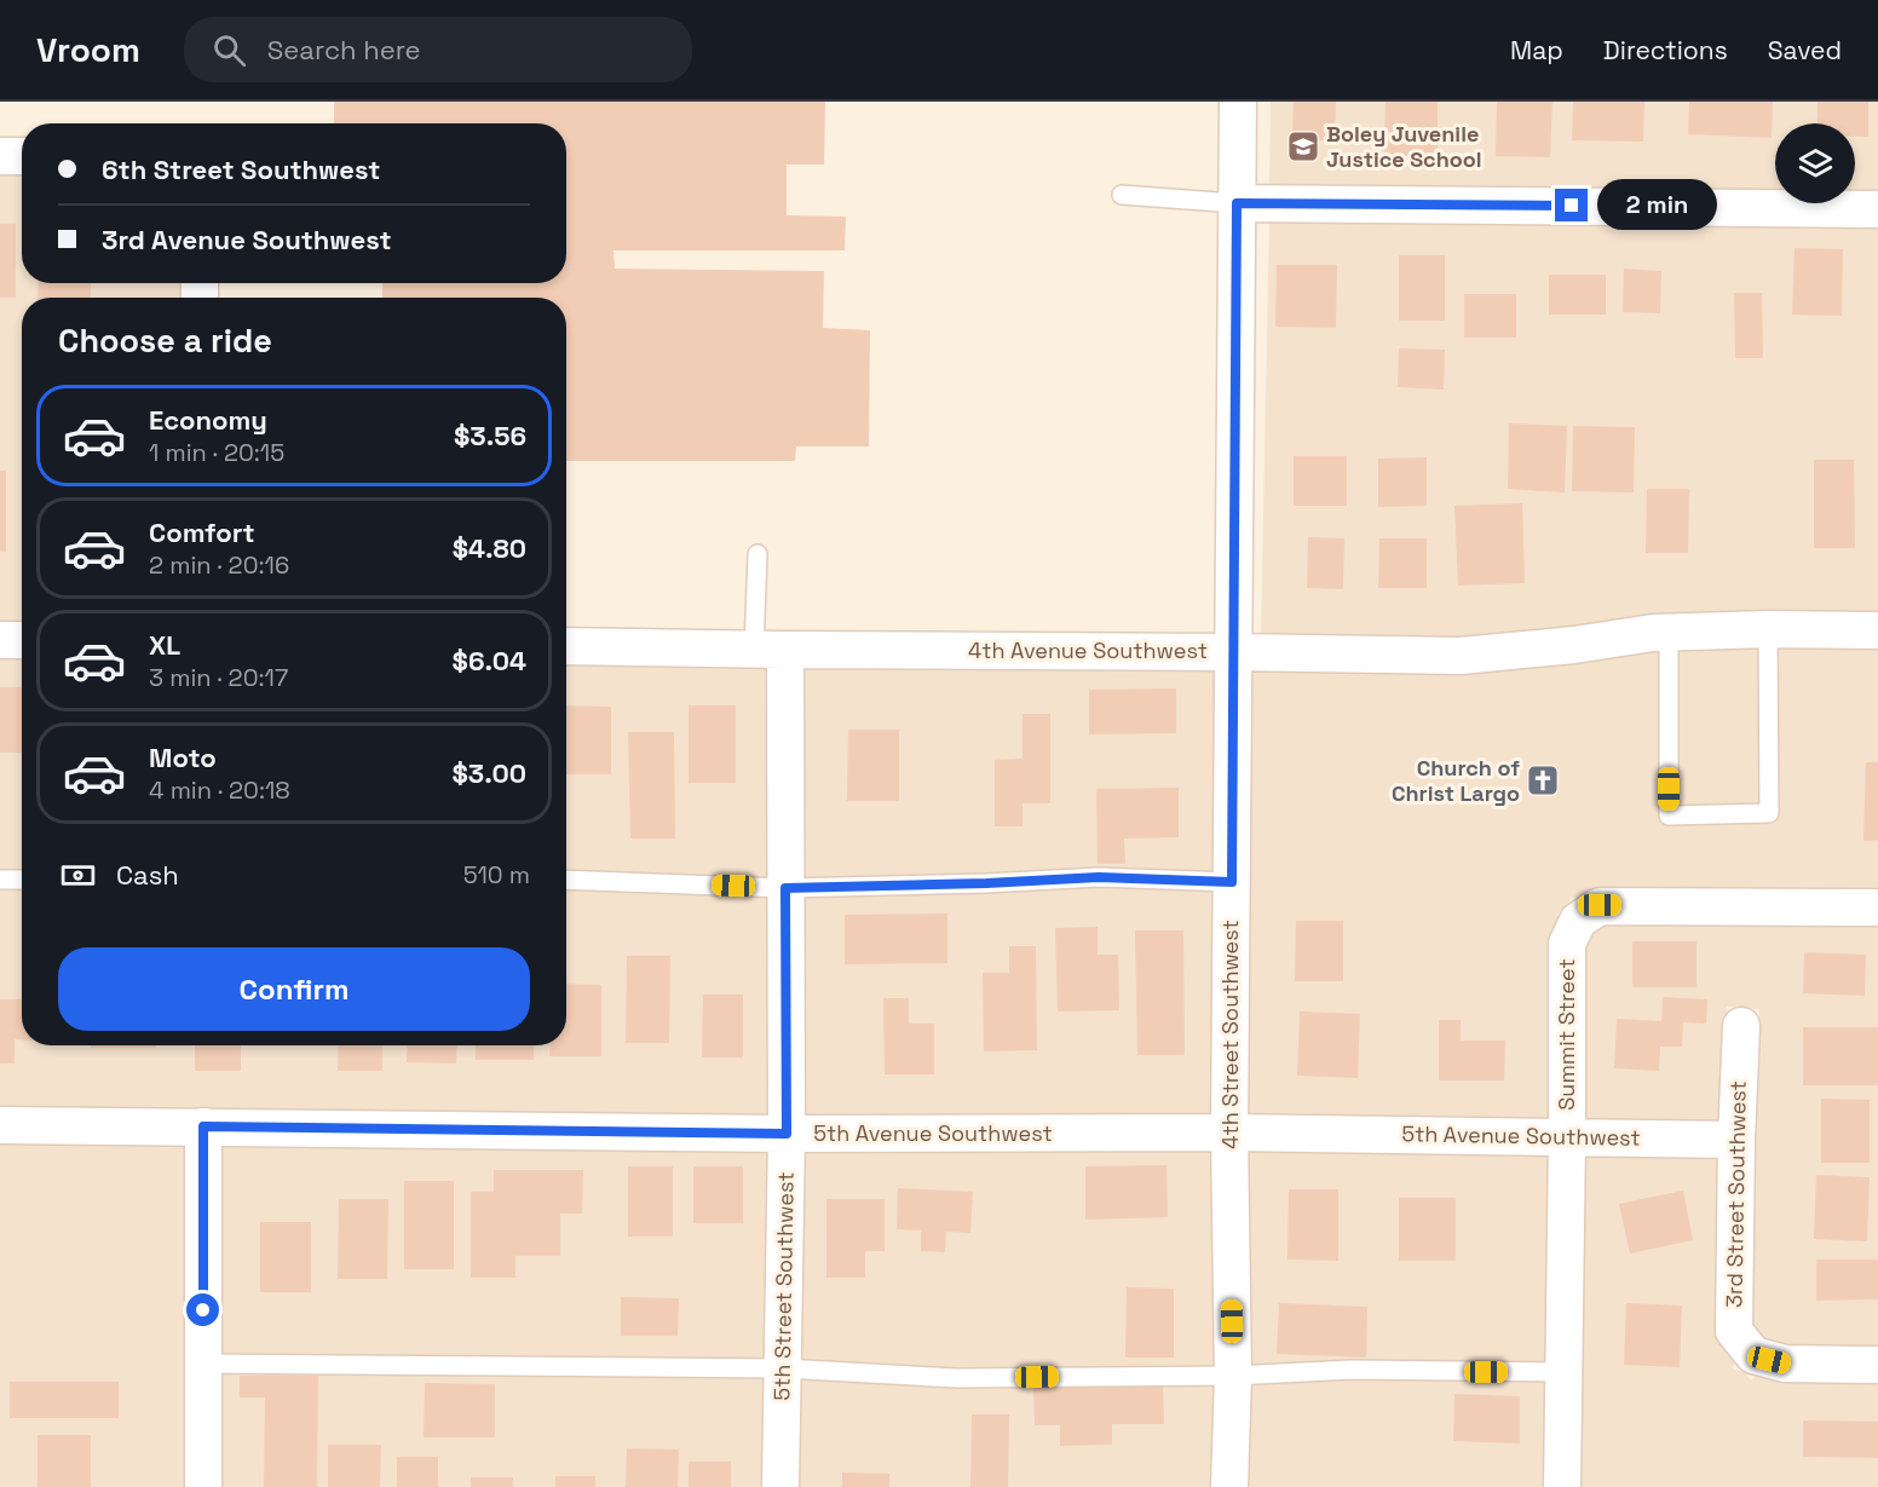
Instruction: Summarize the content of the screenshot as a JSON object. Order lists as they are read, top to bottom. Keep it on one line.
{"streets":{"street":["4th Avenue Southwest","4th Street Southwest","Summit Street","5th Avenue Southwest","3rd Street Southwest","5th Street Southwest"]},"crossings":[["4th Avenue Southwest","4th Street Southwest"],["4th Avenue Southwest","5th Street Southwest"],["4th Street Southwest","5th Avenue Southwest"],["Summit Street","5th Avenue Southwest"],["5th Avenue Southwest","3rd Street Southwest"],["5th Avenue Southwest","5th Street Southwest"]],"places":{"school or university":["Boley Juvenile Justice School"],"church":["Church of Christ Largo"]},"page":{"header":"Vroom","search":"Search here","nav":["Map","Directions","Saved"],"banner":["6th Street Southwest","3rd Avenue Southwest"],"bubble":"2 min","heading":"Choose a ride","list":[{"name":"Economy","note":"1 min · 20:15","value":"$3.56"},{"name":"Comfort","note":"2 min · 20:16","value":"$4.80"},{"name":"XL","note":"3 min · 20:17","value":"$6.04"},{"name":"Moto","note":"4 min · 20:18","value":"$3.00"}],"pay":["Cash","510 m"],"buttons":"Confirm"}}
